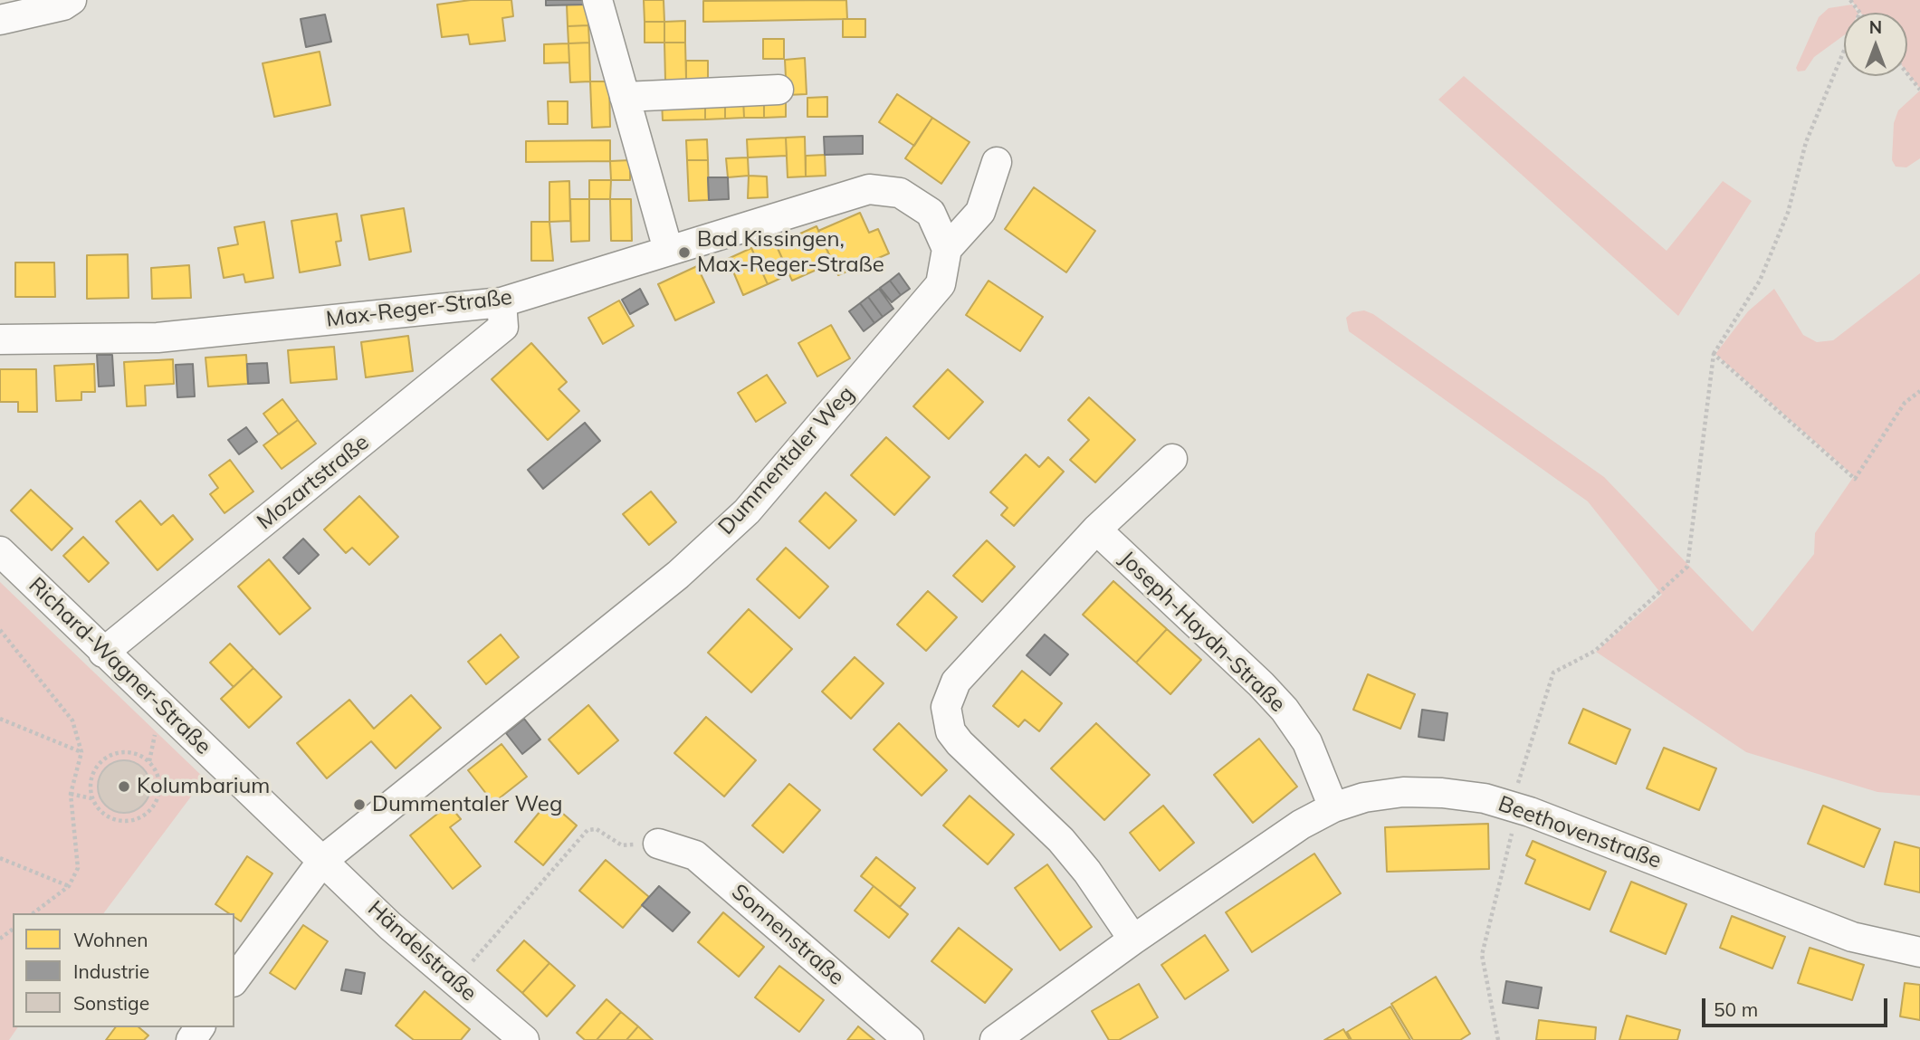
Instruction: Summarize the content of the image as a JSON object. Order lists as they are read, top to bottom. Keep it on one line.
{"streets":{"street":["Max-Reger-Straße","Dummentaler Weg","Mozartstraße","Joseph-Haydn-Straße","Richard-Wagner-Straße","Beethovenstraße","Sonnenstraße","Händelstraße"]},"crossings":[["Max-Reger-Straße","Dummentaler Weg"],["Max-Reger-Straße","Mozartstraße"],["Dummentaler Weg","Richard-Wagner-Straße"],["Dummentaler Weg","Händelstraße"],["Mozartstraße","Richard-Wagner-Straße"],["Joseph-Haydn-Straße","Beethovenstraße"],["Richard-Wagner-Straße","Händelstraße"]],"places":["Bad Kissingen, Max-Reger-Straße","Kolumbarium","Dummentaler Weg"],"legend":["Wohnen","Industrie","Sonstige"],"scale_bar":"50 m","north":"top"}
